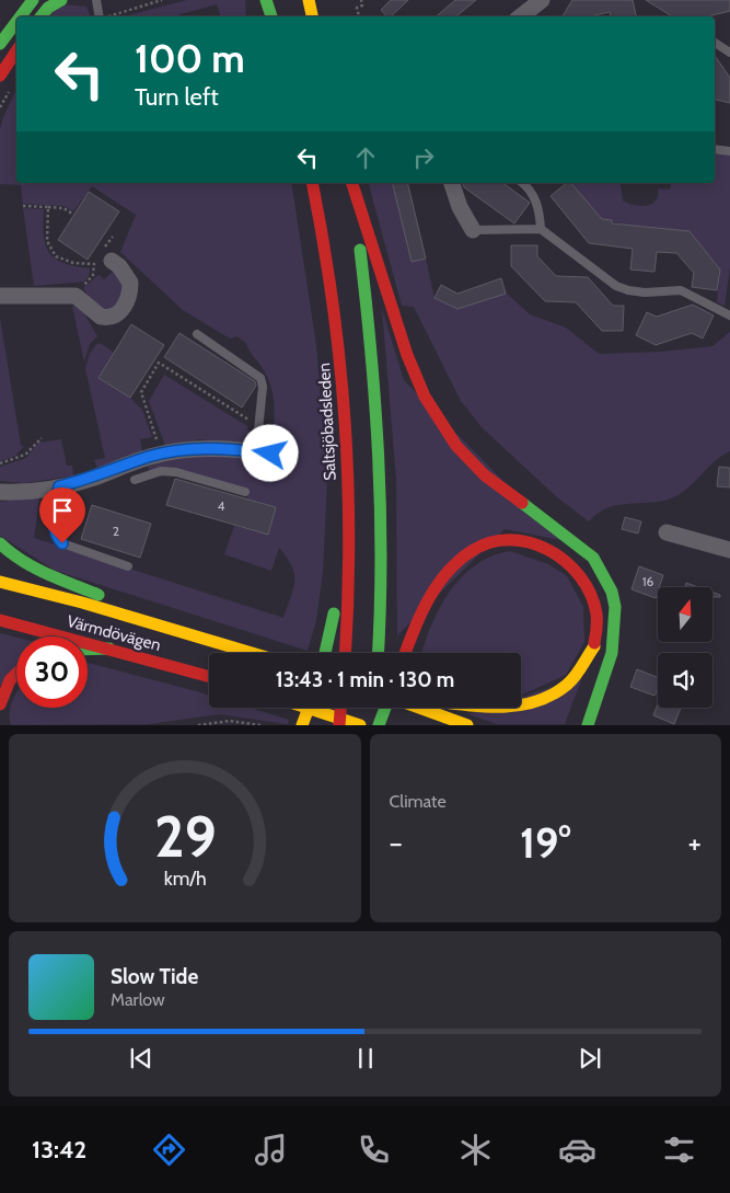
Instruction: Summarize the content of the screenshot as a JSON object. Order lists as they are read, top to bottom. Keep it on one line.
{"streets":{"main road":["Saltsjöbadsleden","Värmdövägen"]},"house_numbers":["4","2","16"],"north":"top","page":{"turn":["100 m","Turn left"],"limit":"30","trip":"13:43 · 1 min · 130 m","tile":"Climate","heat":["−","19°","+"],"song":["Slow Tide","Marlow"],"tabs":"13:42","gauge":["29","km/h"]}}
